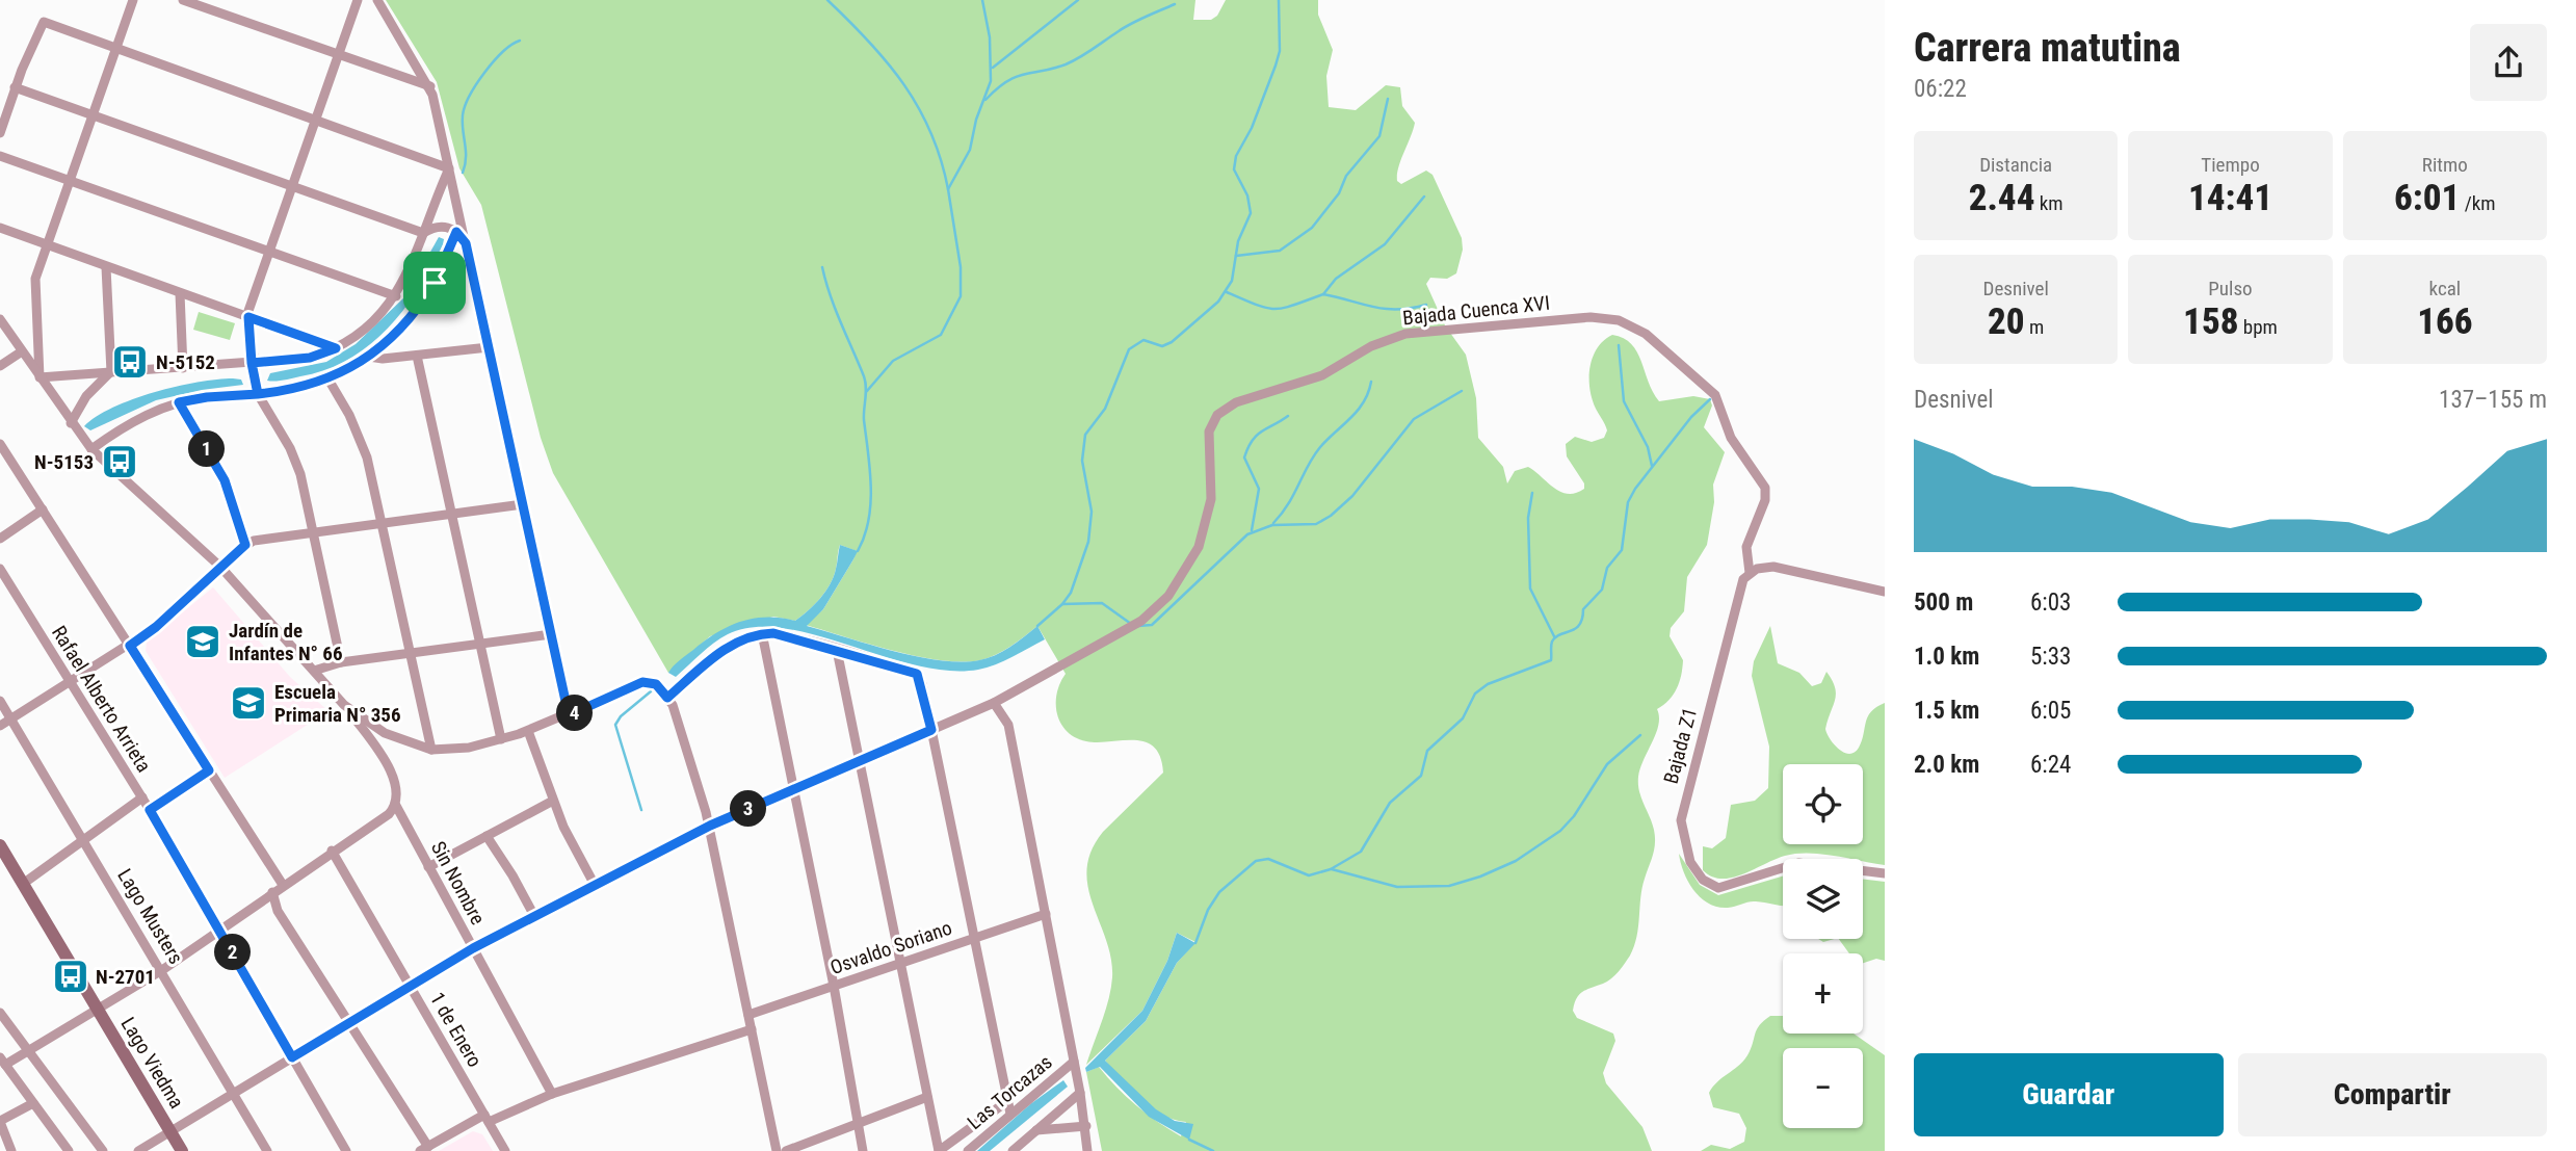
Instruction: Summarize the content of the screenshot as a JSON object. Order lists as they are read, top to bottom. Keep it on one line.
{"streets":{"main road":["Lago Viedma"],"street":["Bajada Cuenca XVI","Rafael Alberto Arrieta","Bajada Z1","Sin Nombre","Lago Musters","Osvaldo Soriano","1 de Enero","Las Torcazas"]},"crossings":[["Bajada Cuenca XVI","Bajada Z1"]],"places":{"bus stop":["N-5152","N-5153","N-2701"],"school or university":["Jardín de Infantes N° 66","Escuela Primaria N° 356"]},"page":{"heading":["Carrera matutina","06:22"],"stats":[["Distancia","2.44 km"],["Tiempo","14:41"],["Ritmo","6:01 /km"],["Desnivel","20 m"],["Pulso","158 bpm"],["kcal","166"]],"chart":["Desnivel","137–155 m"],"pins":["1","4","3","2"],"list":[{"name":"500 m","note":"6:03"},{"name":"1.0 km","note":"5:33"},{"name":"1.5 km","note":"6:05"},{"name":"2.0 km","note":"6:24"}],"map_buttons":["+","−"],"buttons":["Guardar","Compartir"]}}
